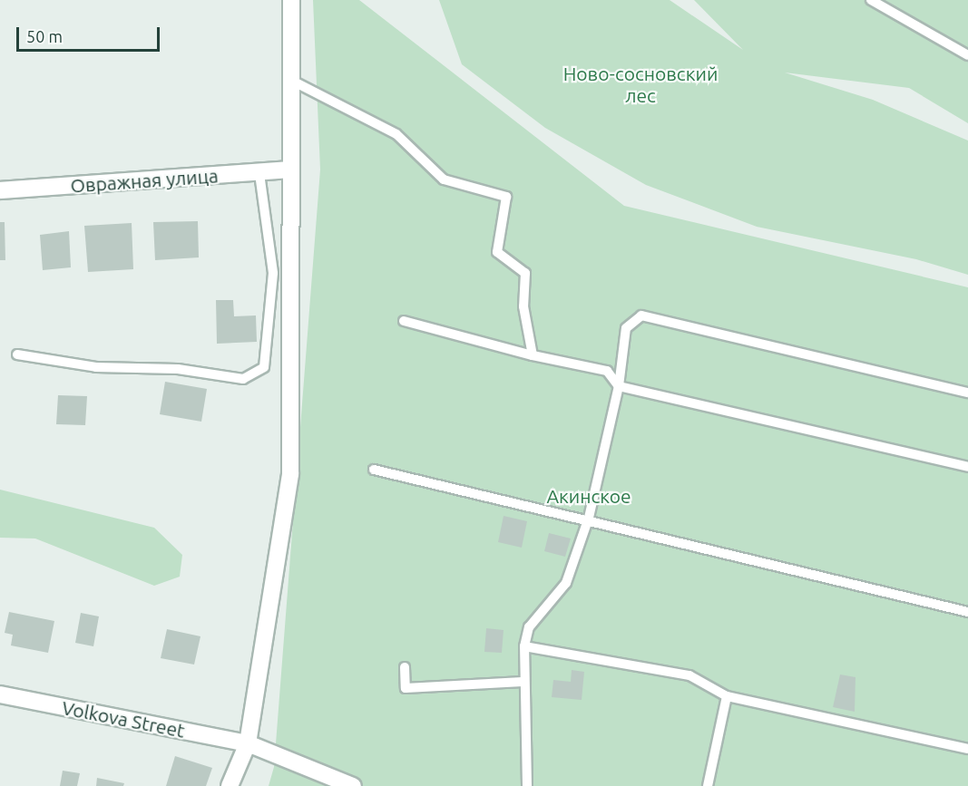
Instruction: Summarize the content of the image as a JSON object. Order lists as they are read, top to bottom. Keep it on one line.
{"streets":{"street":["Овражная улица","Volkova Street"]},"parks":["Ново-сосновский лес","Акинское"],"scale_bar":"50 m"}
